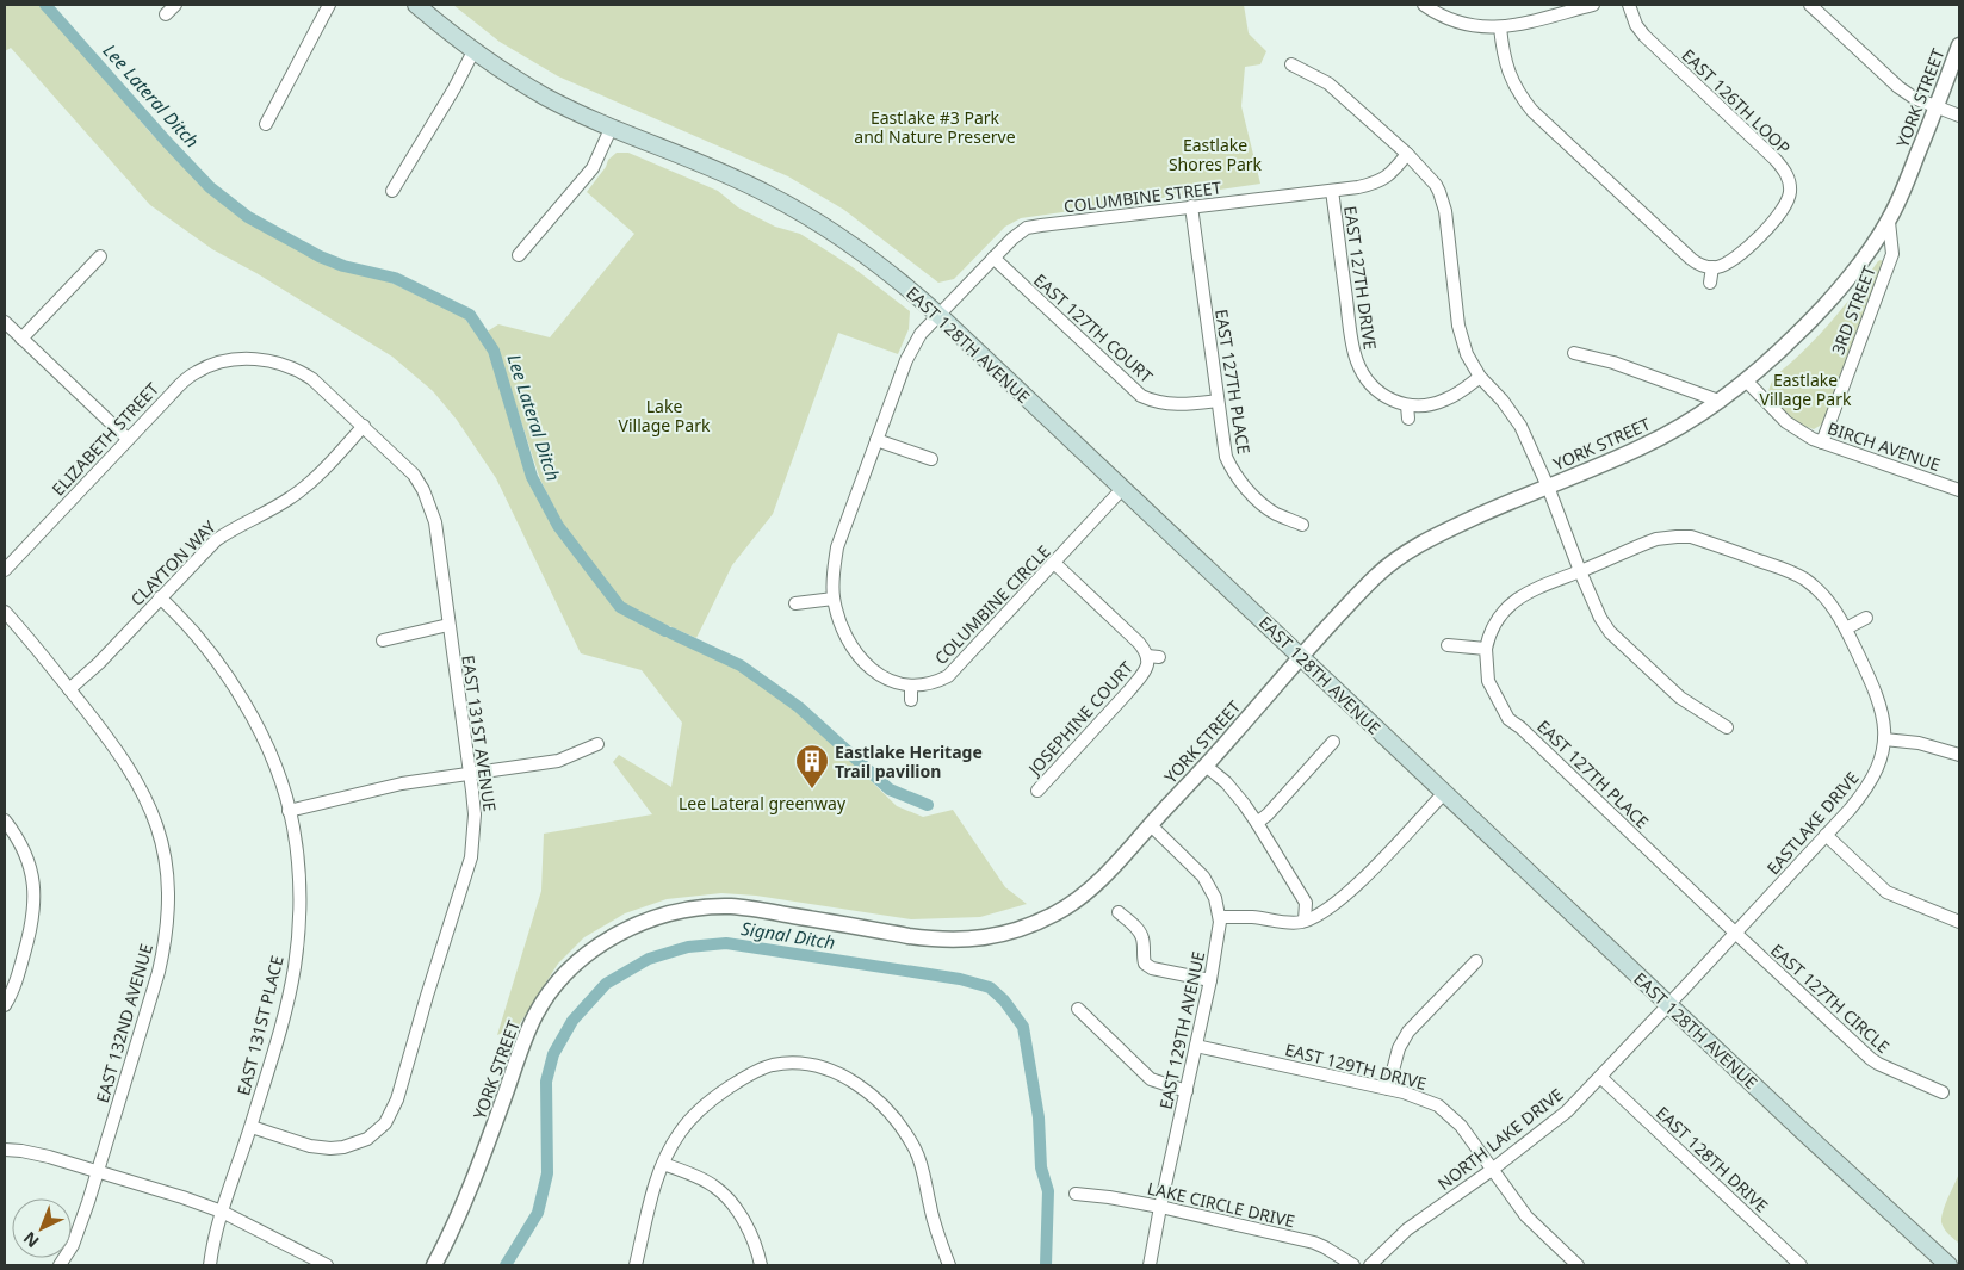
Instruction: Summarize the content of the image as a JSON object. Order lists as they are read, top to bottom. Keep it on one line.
{"streets":{"main road":["EAST 128TH AVENUE"],"street":["YORK STREET","EAST 126TH LOOP","COLUMBINE STREET","EAST 127TH DRIVE","3RD STREET","EAST 127TH COURT","EAST 127TH PLACE","ELIZABETH STREET","BIRCH AVENUE","CLAYTON WAY","COLUMBINE CIRCLE","JOSEPHINE COURT","EAST 131ST AVENUE","EASTLAKE DRIVE","EAST 127TH CIRCLE","EAST 132ND AVENUE","EAST 131ST PLACE","EAST 129TH AVENUE","EAST 129TH DRIVE","NORTH LAKE DRIVE","EAST 128TH DRIVE","LAKE CIRCLE DRIVE"]},"crossings":[["YORK STREET","3RD STREET"],["YORK STREET","EAST 128TH AVENUE"],["YORK STREET","BIRCH AVENUE"],["YORK STREET","EAST 129TH AVENUE"],["COLUMBINE STREET","EAST 127TH DRIVE"],["COLUMBINE STREET","EAST 127TH COURT"],["COLUMBINE STREET","EAST 128TH AVENUE"],["COLUMBINE STREET","EAST 127TH PLACE"],["COLUMBINE STREET","COLUMBINE CIRCLE"],["3RD STREET","BIRCH AVENUE"],["EAST 127TH COURT","EAST 127TH PLACE"],["EAST 128TH AVENUE","COLUMBINE CIRCLE"],["EAST 128TH AVENUE","EASTLAKE DRIVE"],["EAST 128TH AVENUE","NORTH LAKE DRIVE"],["EAST 127TH PLACE","EASTLAKE DRIVE"],["EAST 127TH PLACE","EAST 127TH CIRCLE"],["ELIZABETH STREET","EAST 131ST AVENUE"],["CLAYTON WAY","EAST 131ST AVENUE"],["CLAYTON WAY","EAST 132ND AVENUE"],["CLAYTON WAY","EAST 131ST PLACE"],["COLUMBINE CIRCLE","JOSEPHINE COURT"],["EAST 131ST AVENUE","EAST 131ST PLACE"],["EASTLAKE DRIVE","EAST 127TH CIRCLE"],["EASTLAKE DRIVE","NORTH LAKE DRIVE"],["EAST 129TH AVENUE","EAST 129TH DRIVE"],["EAST 129TH AVENUE","LAKE CIRCLE DRIVE"],["EAST 129TH DRIVE","NORTH LAKE DRIVE"],["NORTH LAKE DRIVE","EAST 128TH DRIVE"]],"water":["Lee Lateral Ditch","Signal Ditch"],"parks":["Eastlake #3 Park and Nature Preserve","Eastlake Shores Park","Eastlake Village Park","Lake Village Park","Lee Lateral greenway"],"places":{"building":["Eastlake Heritage Trail pavilion"]},"north":"bottom left"}
